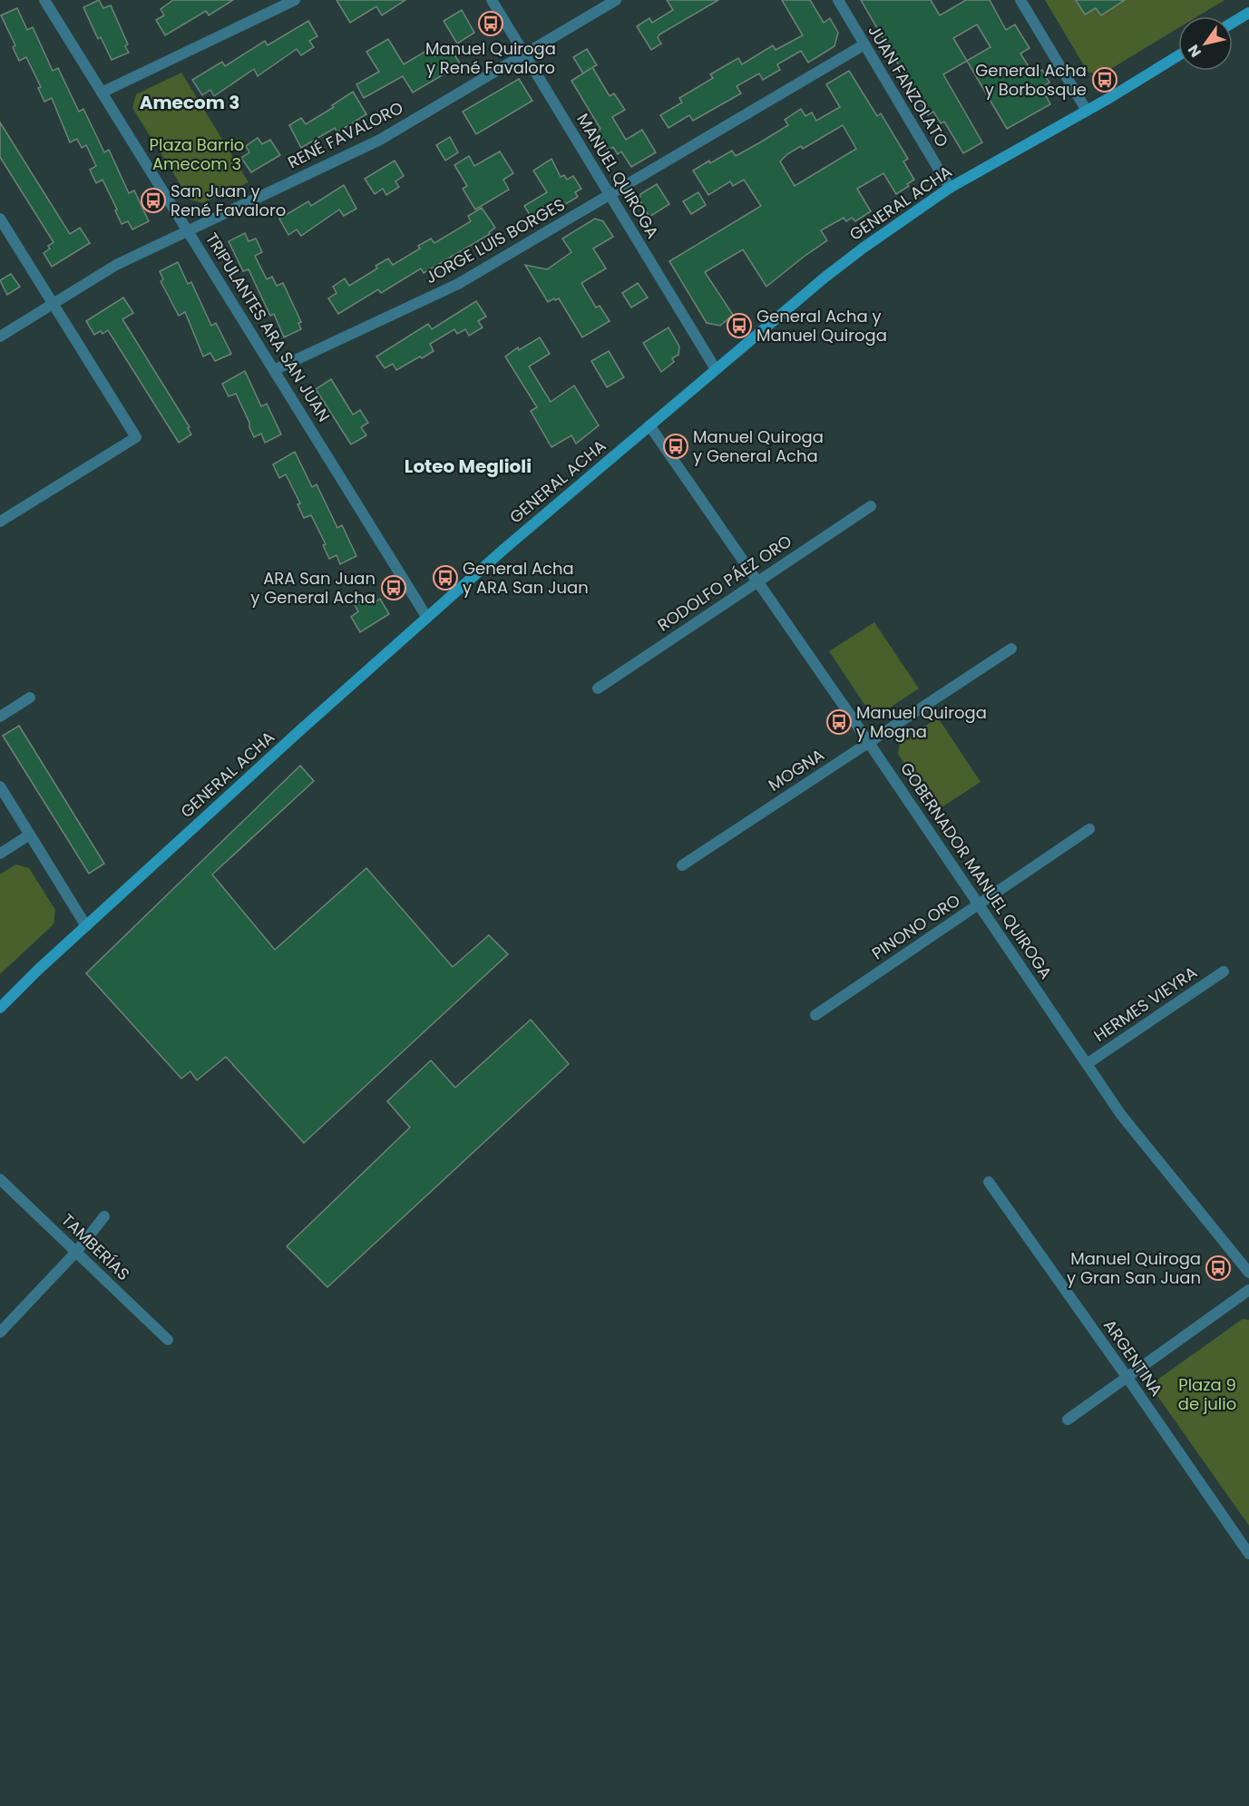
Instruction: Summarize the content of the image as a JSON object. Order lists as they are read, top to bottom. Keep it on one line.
{"streets":{"main road":["GENERAL ACHA"],"street":["JUAN FANZOLATO","RENÉ FAVALORO","MANUEL QUIROGA","JORGE LUIS BORGES","TRIPULANTES ARA SAN JUAN","RODOLFO PÁEZ ORO","MOGNA","GOBERNADOR MANUEL QUIROGA","PINONO ORO","HERMES VIEYRA","TAMBERÍAS","ARGENTINA"]},"crossings":[["JUAN FANZOLATO","GENERAL ACHA"],["JUAN FANZOLATO","JORGE LUIS BORGES"],["RENÉ FAVALORO","MANUEL QUIROGA"],["RENÉ FAVALORO","TRIPULANTES ARA SAN JUAN"],["MANUEL QUIROGA","GENERAL ACHA"],["MANUEL QUIROGA","JORGE LUIS BORGES"],["GENERAL ACHA","TRIPULANTES ARA SAN JUAN"],["GENERAL ACHA","GOBERNADOR MANUEL QUIROGA"],["JORGE LUIS BORGES","TRIPULANTES ARA SAN JUAN"],["RODOLFO PÁEZ ORO","GOBERNADOR MANUEL QUIROGA"],["MOGNA","GOBERNADOR MANUEL QUIROGA"],["GOBERNADOR MANUEL QUIROGA","PINONO ORO"],["GOBERNADOR MANUEL QUIROGA","HERMES VIEYRA"]],"districts":["Amecom 3","Loteo Meglioli"],"parks":["Plaza Barrio Amecom 3","Plaza 9 de julio"],"places":{"bus stop":["Manuel Quiroga y René Favaloro","General Acha y Borbosque","San Juan y René Favaloro","General Acha y Manuel Quiroga","Manuel Quiroga y General Acha","General Acha y ARA San Juan","ARA San Juan y General Acha","Manuel Quiroga y Mogna","Manuel Quiroga y Gran San Juan"]},"north":"bottom left"}
